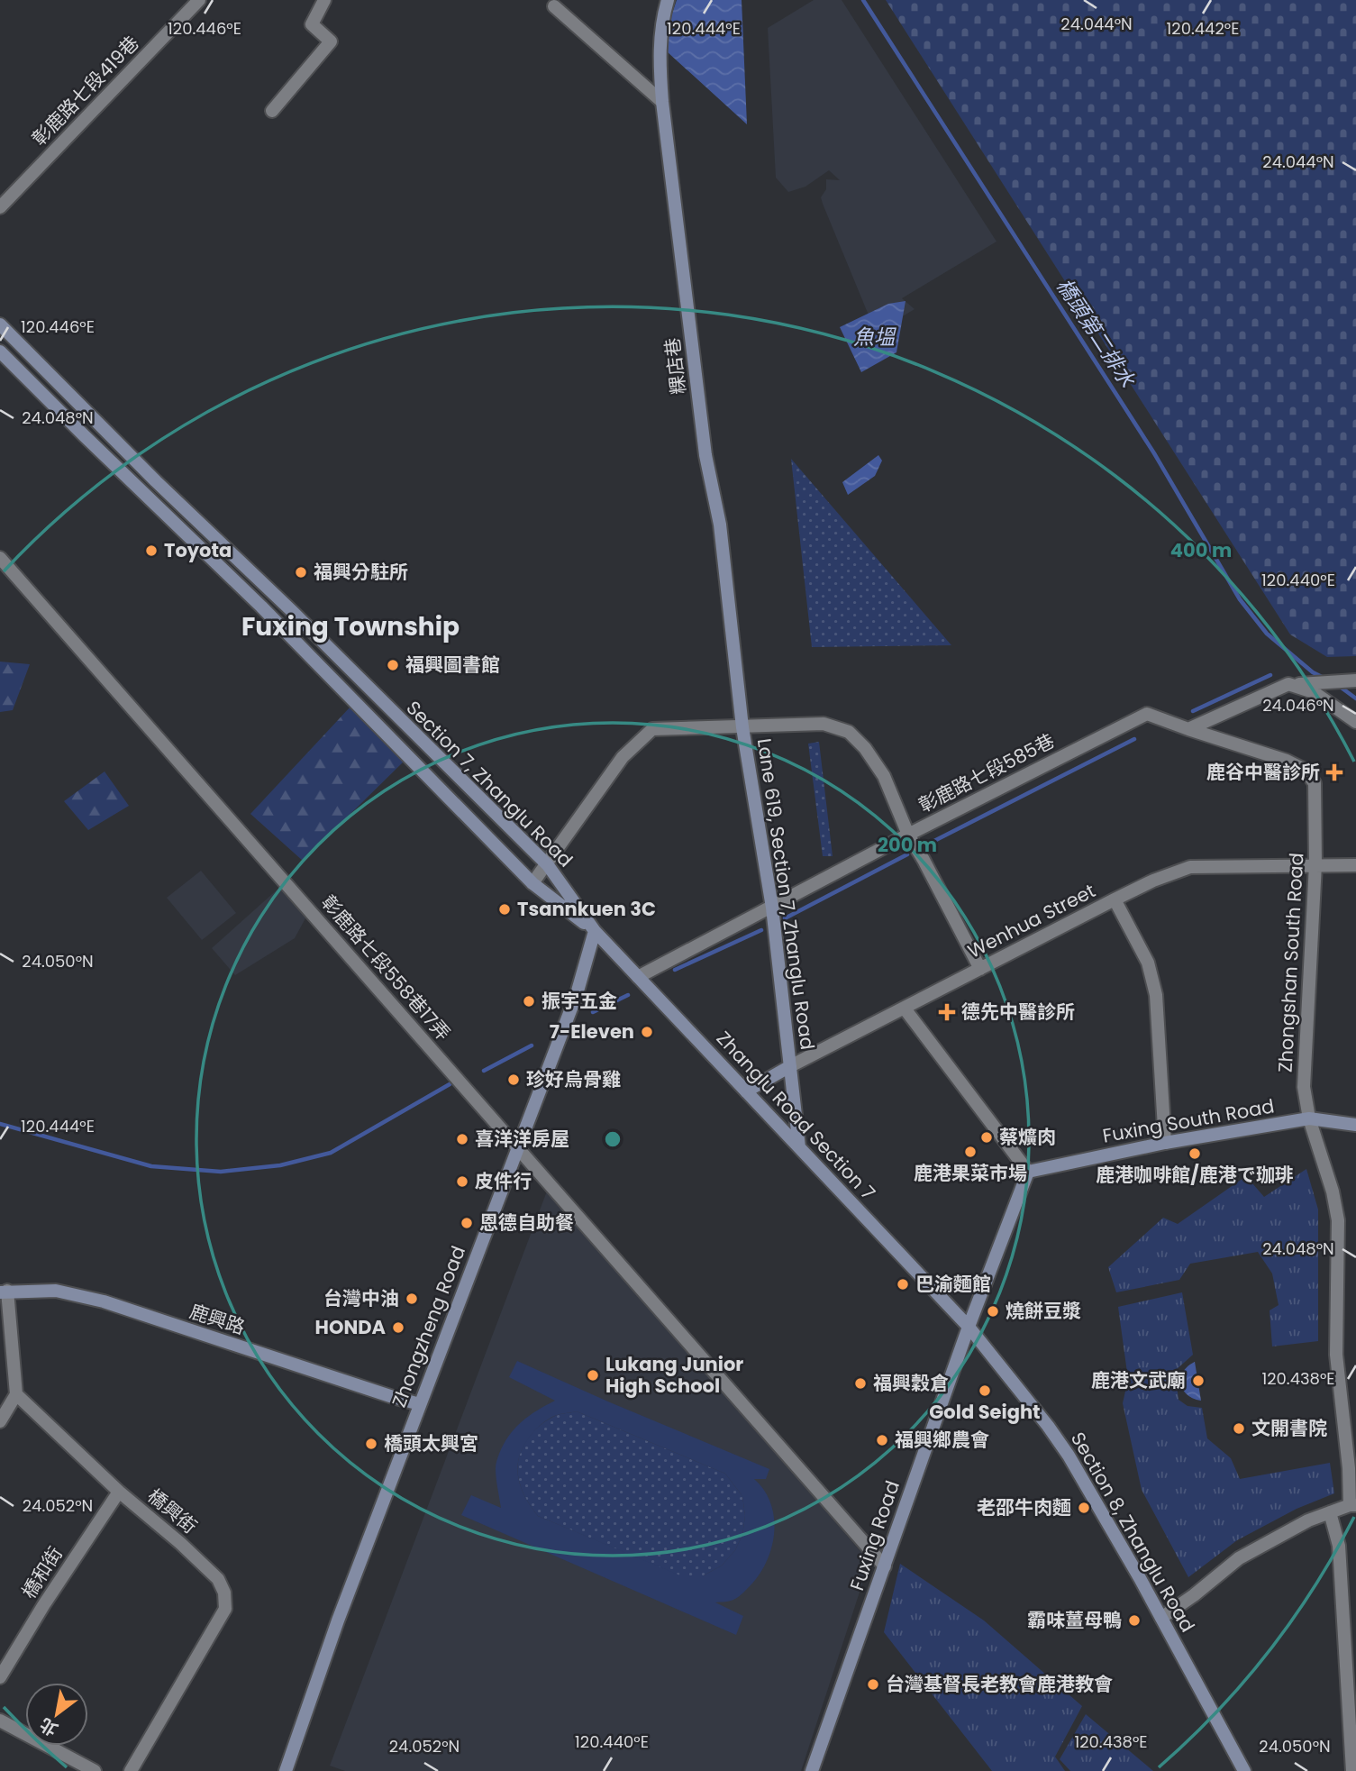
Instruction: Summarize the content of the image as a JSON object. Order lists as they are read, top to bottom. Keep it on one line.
{"streets":{"street":["彰鹿路七段419巷","粿店巷","彰鹿路七段585巷","Section 7, Zhanglu Road","Lane 619, Section 7, Zhanglu Road","Wenhua Street","Zhongshan South Road","彰鹿路七段558巷17弄","Zhanglu Road Section 7","Fuxing South Road","鹿興路","Zhongzheng Road","橋興街","Section 8, Zhanglu Road","Fuxing Road","橋和街"]},"crossings":[["粿店巷","Lane 619, Section 7, Zhanglu Road"],["彰鹿路七段585巷","Lane 619, Section 7, Zhanglu Road"],["彰鹿路七段585巷","Zhongshan South Road"],["彰鹿路七段585巷","Zhanglu Road Section 7"],["Section 7, Zhanglu Road","Zhanglu Road Section 7"],["Section 7, Zhanglu Road","Zhongzheng Road"],["Lane 619, Section 7, Zhanglu Road","Wenhua Street"],["Lane 619, Section 7, Zhanglu Road","Zhanglu Road Section 7"],["Wenhua Street","Zhongshan South Road"],["Wenhua Street","Zhanglu Road Section 7"],["Zhongshan South Road","Fuxing South Road"],["彰鹿路七段558巷17弄","Zhongzheng Road"],["彰鹿路七段558巷17弄","Fuxing Road"],["Zhanglu Road Section 7","Zhongzheng Road"],["Zhanglu Road Section 7","Section 8, Zhanglu Road"],["Zhanglu Road Section 7","Fuxing Road"],["Fuxing South Road","Fuxing Road"],["鹿興路","Zhongzheng Road"],["橋興街","橋和街"],["Section 8, Zhanglu Road","Fuxing Road"]],"districts":["Fuxing Township"],"water":["橋頭第二排水","魚塭"],"places":{"other":["Toyota","福興分駐所","福興圖書館","Tsannkuen 3C","振宇五金","7-Eleven","珍好烏骨雞","蔡爌肉","喜洋洋房屋","鹿港果菜市場","鹿港咖啡館/鹿港で珈琲","皮件行","恩德自助餐","巴渝麵館","台灣中油","燒餅豆漿","HONDA","Lukang Junior High School","鹿港文武廟","福興穀倉","Gold Seight","文開書院","福興鄉農會","橋頭太興宮","老邵牛肉麵","霸味薑母鴨","台灣基督長老教會鹿港教會"],"health":["鹿谷中醫診所","德先中醫診所"]},"north":"bottom left","coordinates":["24.044°N","120.446°E","120.444°E","120.442°E","24.048°N","120.440°E","24.046°N","24.050°N","120.438°E","24.052°N"],"rings":["400 m","200 m"]}
